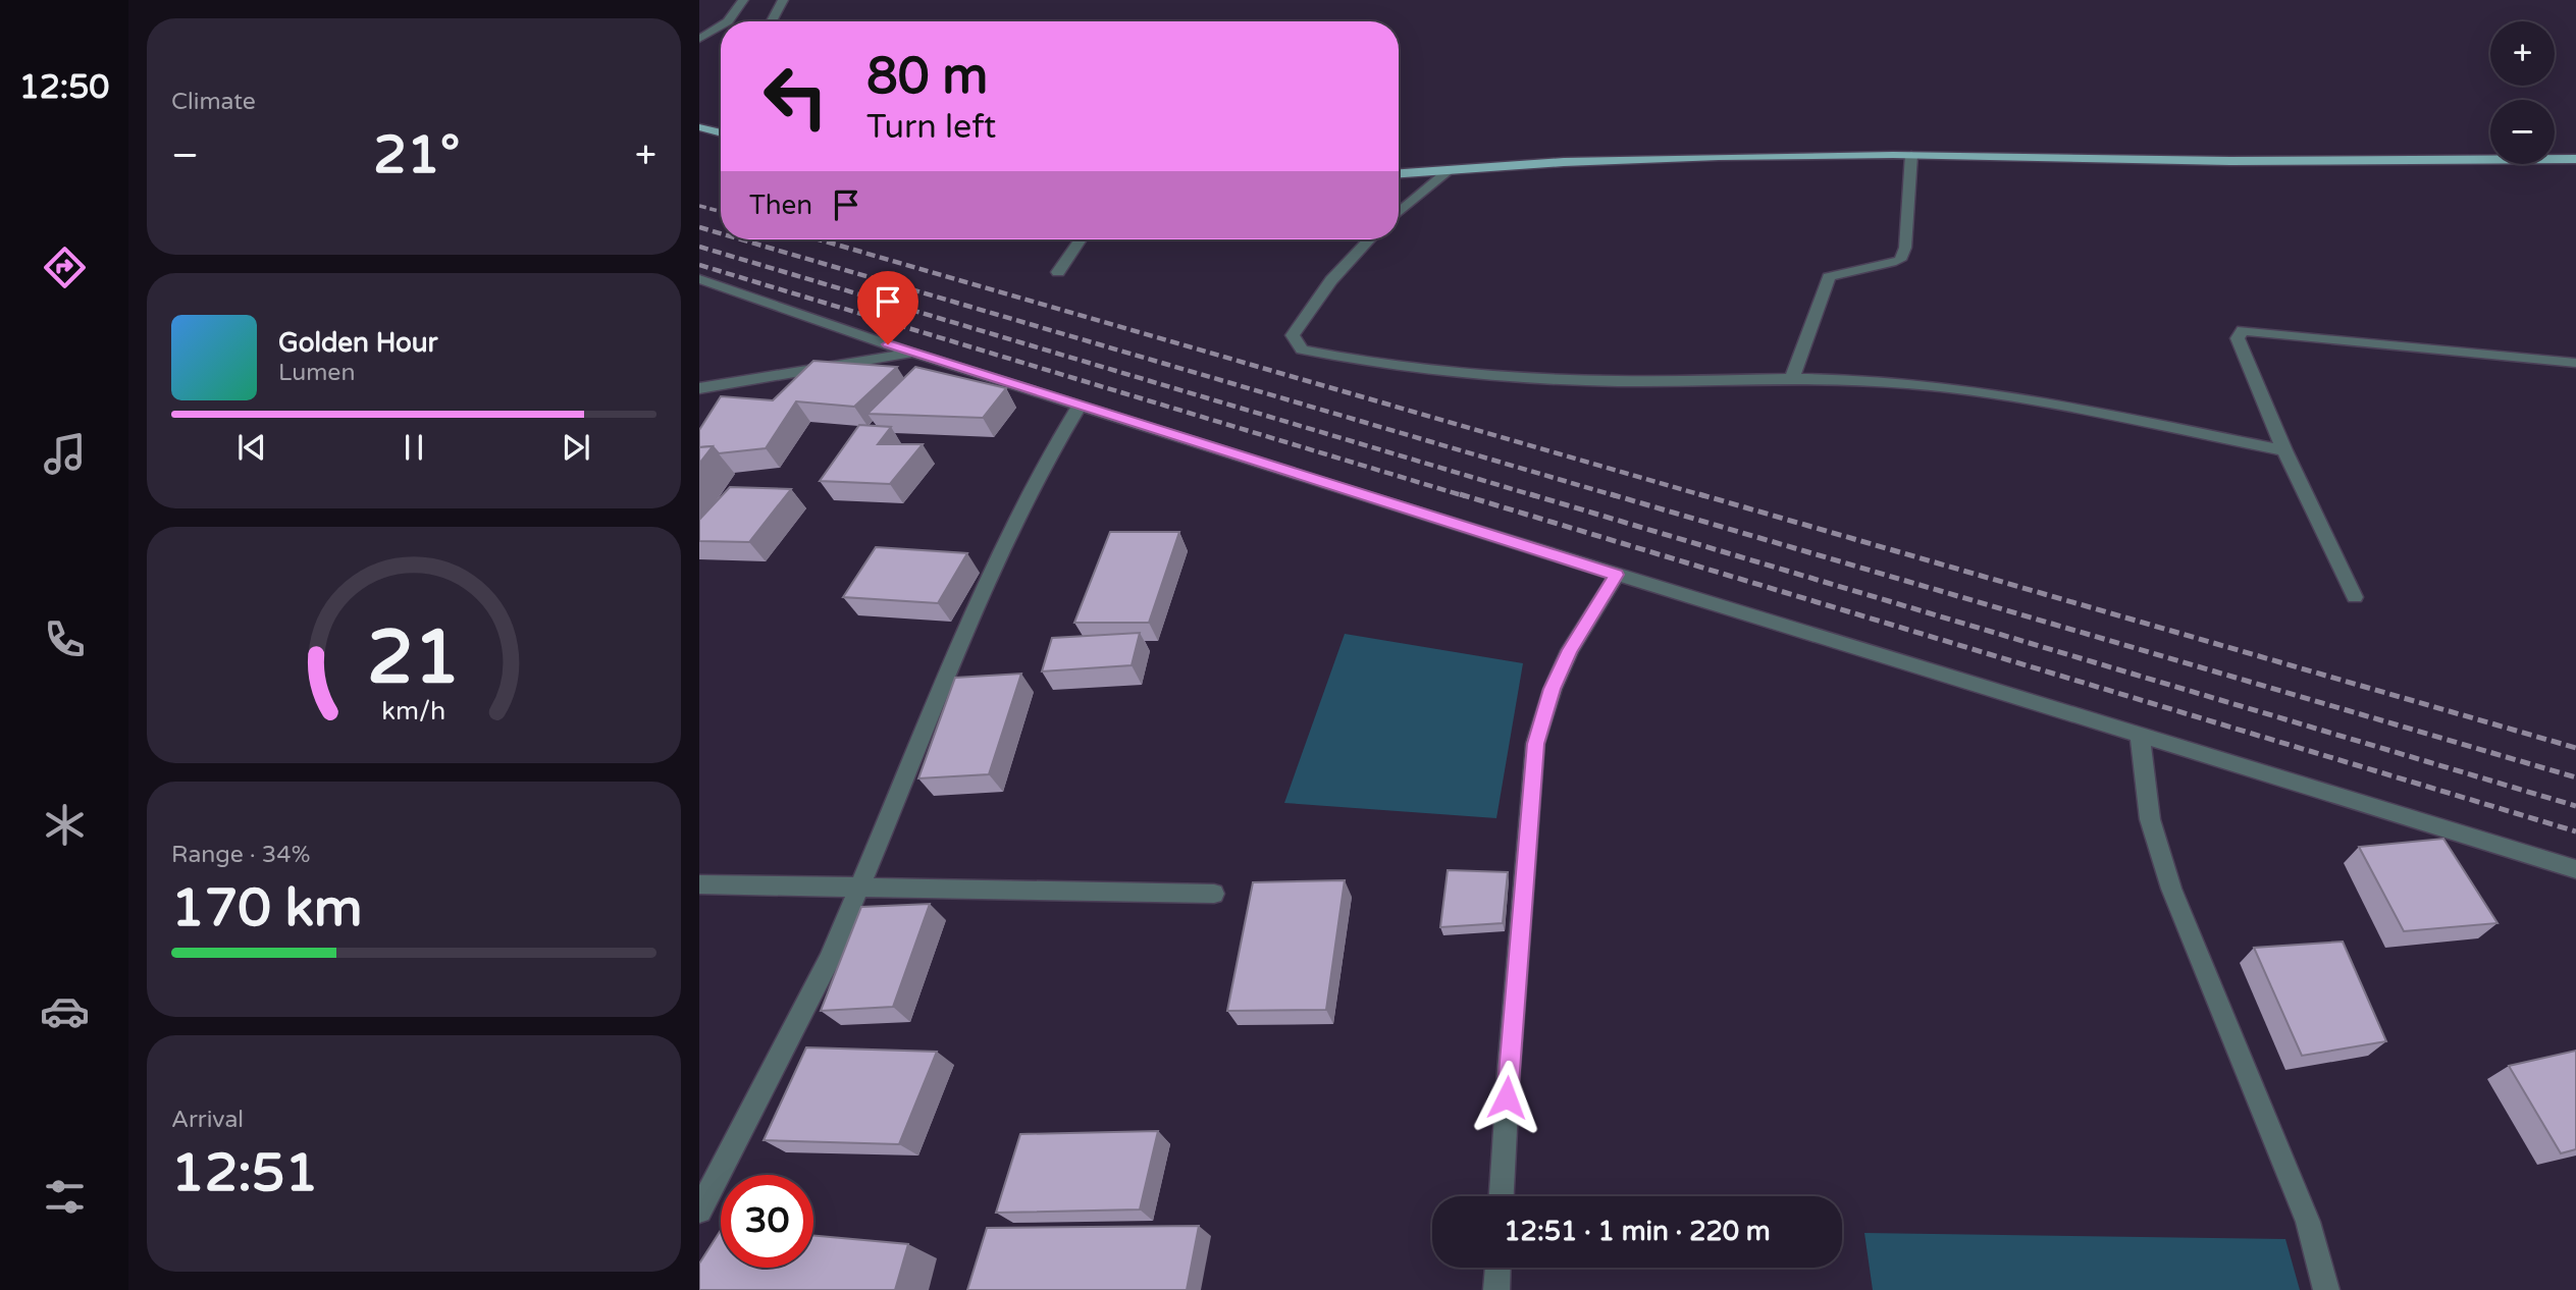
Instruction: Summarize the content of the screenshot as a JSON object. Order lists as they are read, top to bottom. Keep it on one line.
{"page":{"tabs":"12:50","tile":["Climate",["Range · 34%","170 km"],["Arrival","12:51"]],"map_buttons":["+","−"],"turn":["80 m","Turn left"],"heat":["−","21°","+"],"then":"Then","song":["Golden Hour","Lumen"],"limit":"30","trip":"12:51 · 1 min · 220 m","gauge":["21","km/h"]}}
